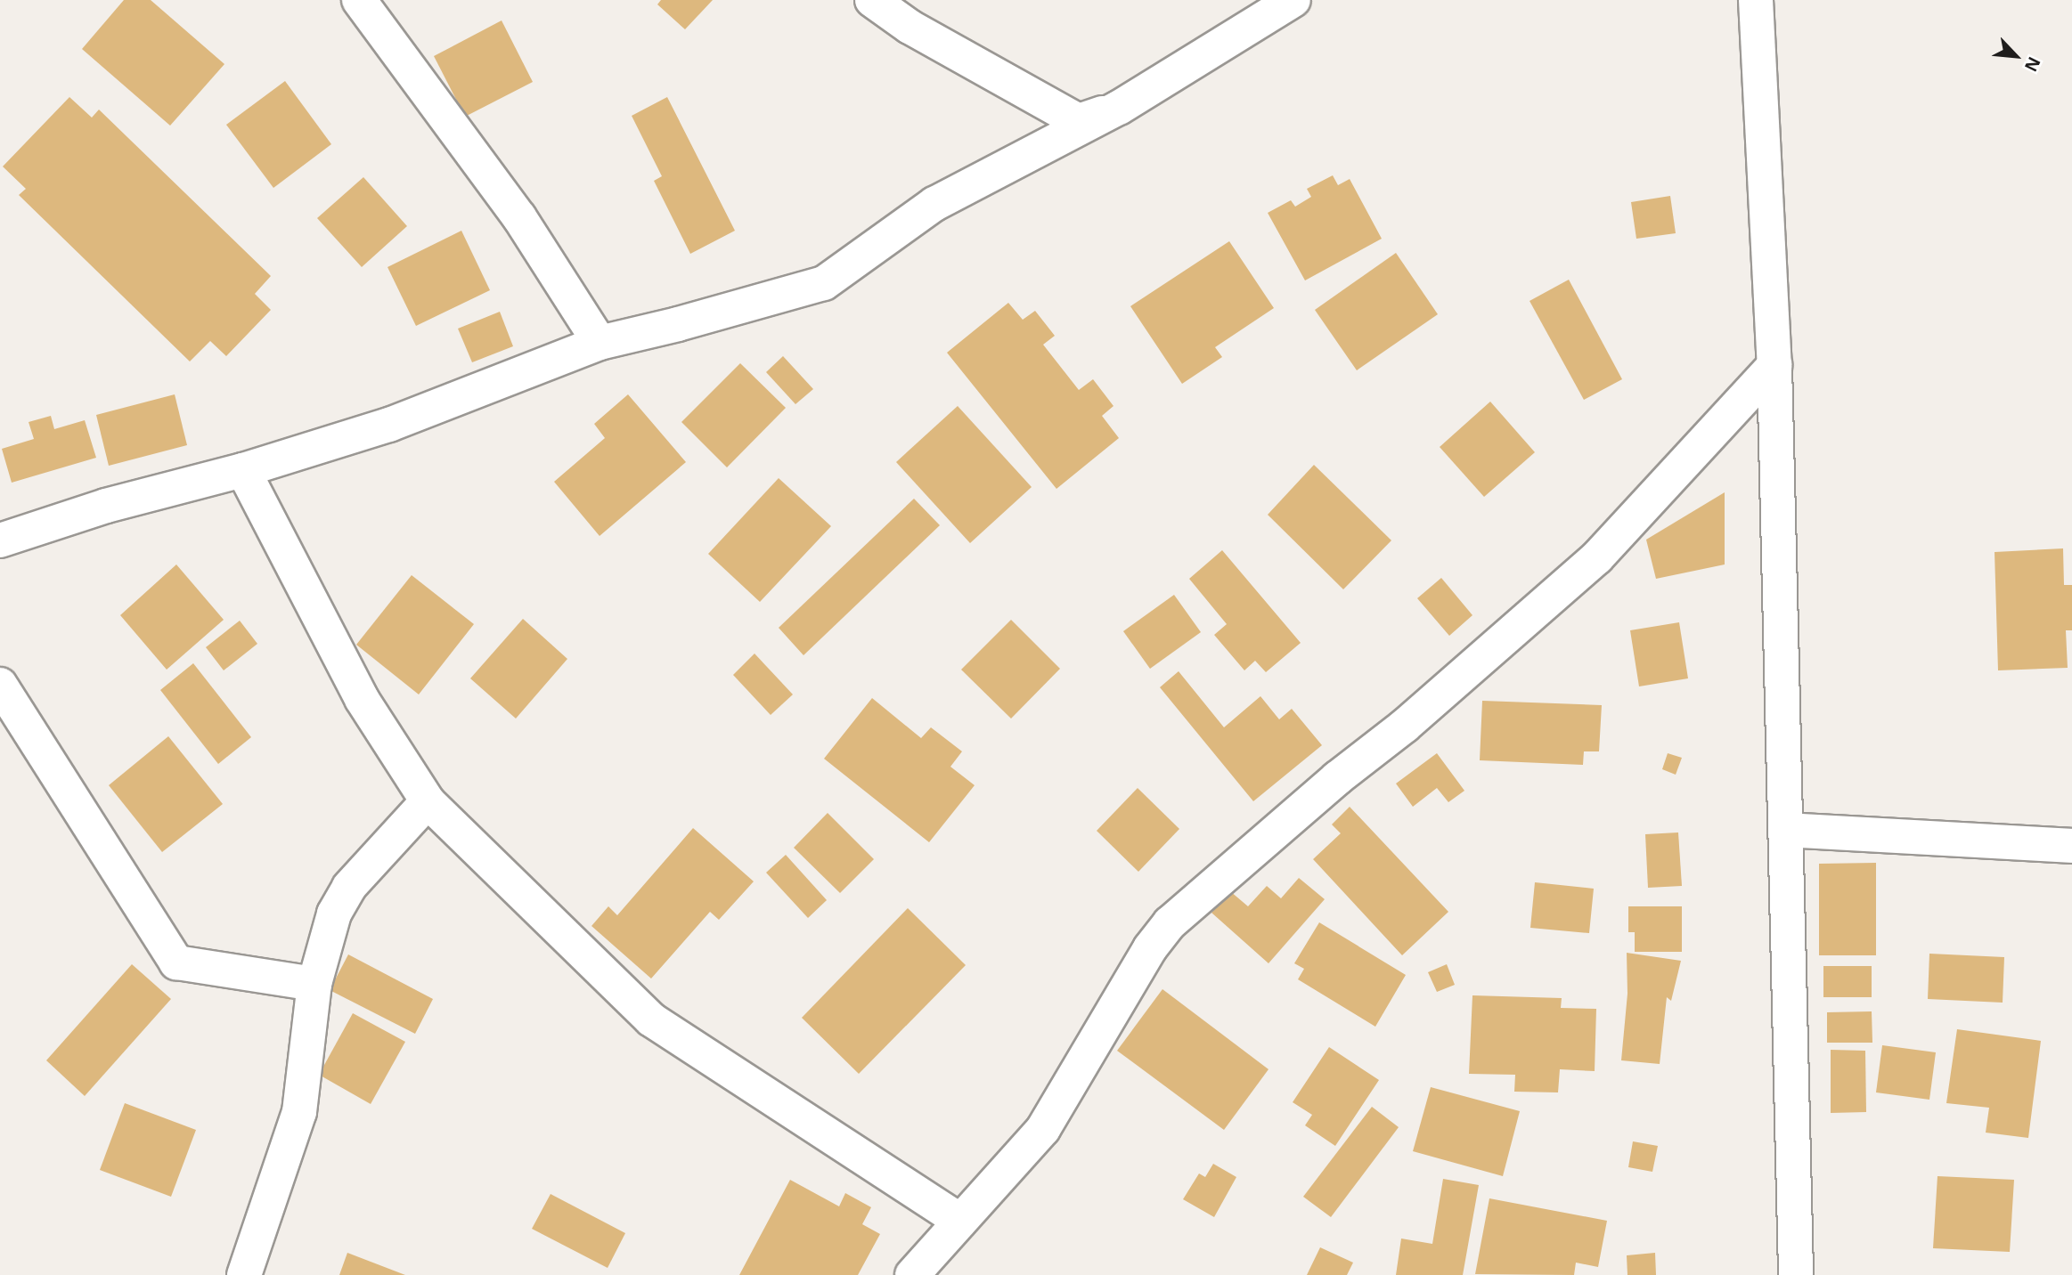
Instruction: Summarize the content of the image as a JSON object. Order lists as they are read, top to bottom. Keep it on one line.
{"north":"bottom right"}
